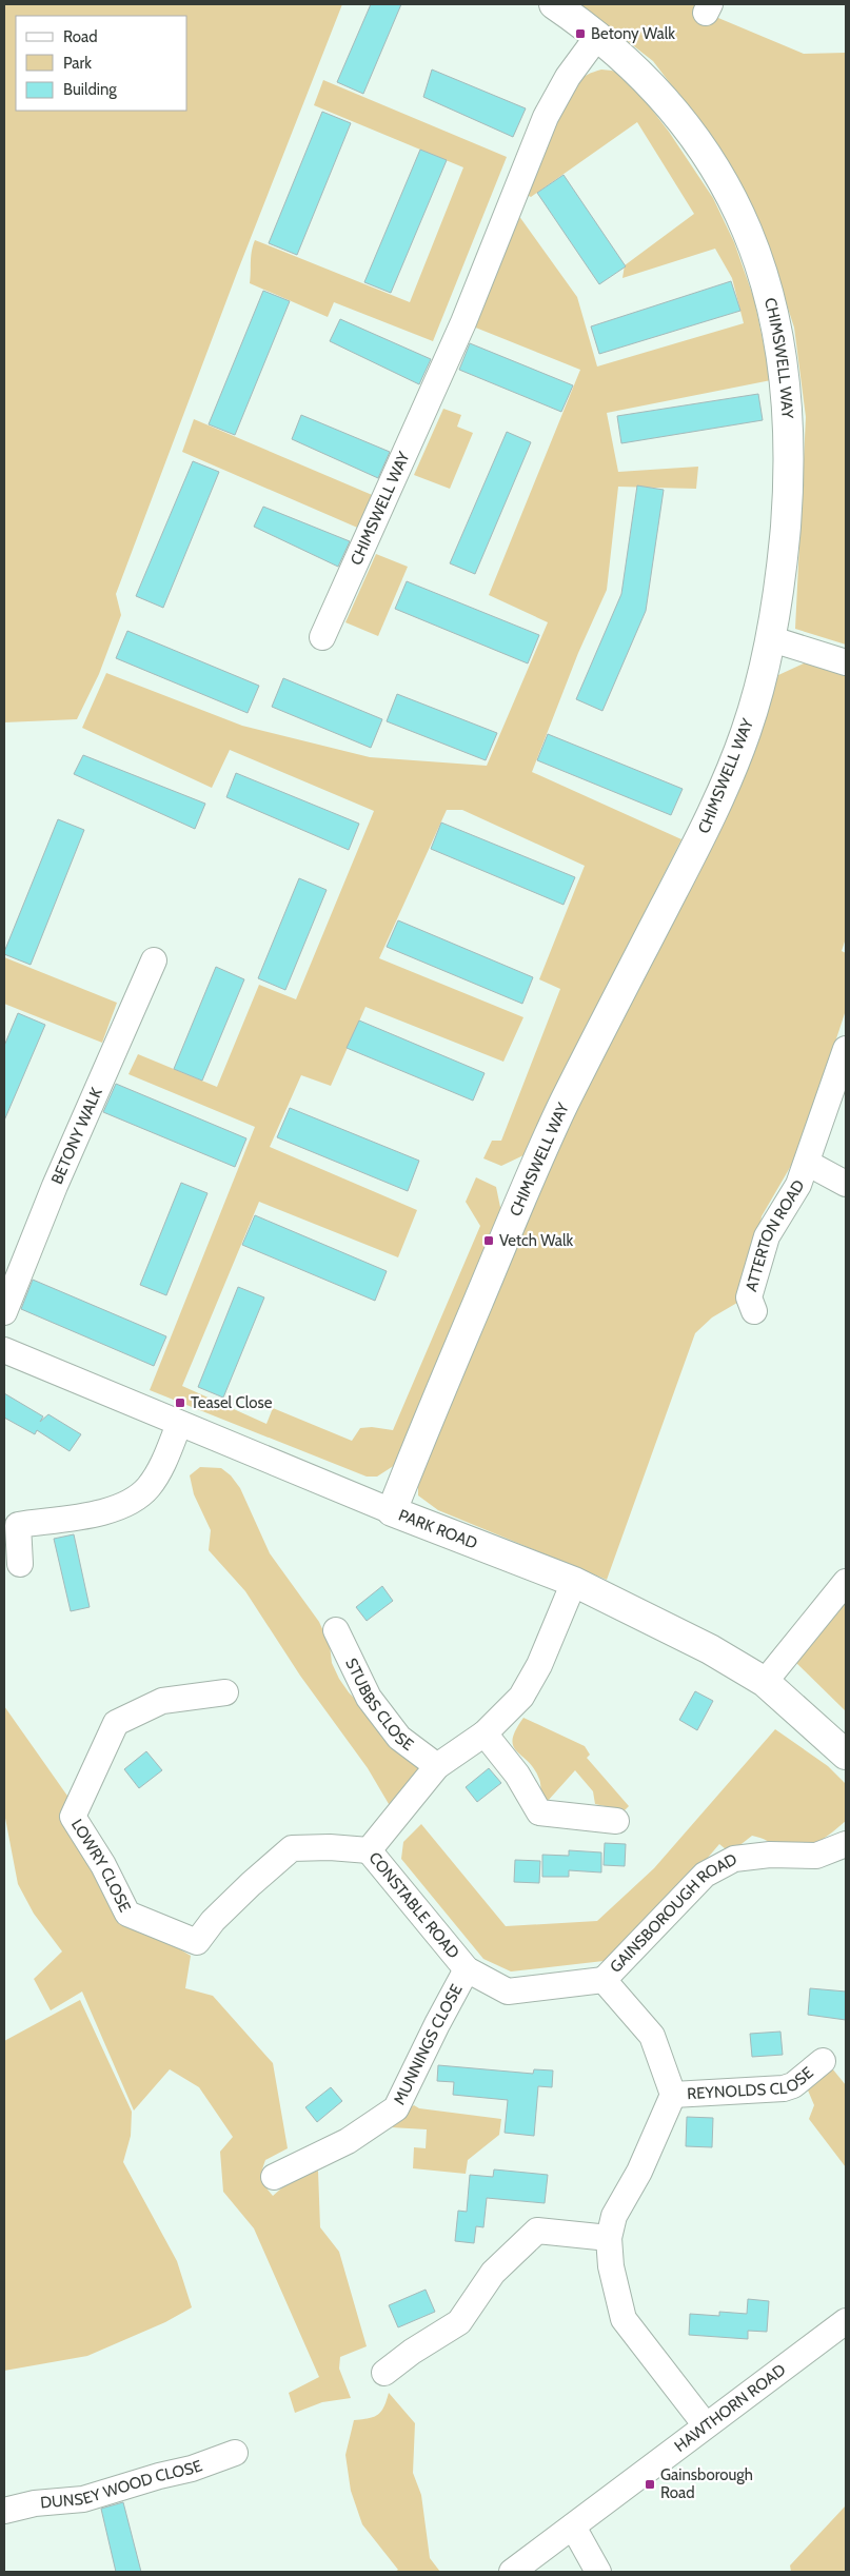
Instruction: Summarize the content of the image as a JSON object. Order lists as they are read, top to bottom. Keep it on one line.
{"streets":{"street":["CHIMSWELL WAY","BETONY WALK","ATTERTON ROAD","PARK ROAD","STUBBS CLOSE","LOWRY CLOSE","CONSTABLE ROAD","GAINSBOROUGH ROAD","MUNNINGS CLOSE","REYNOLDS CLOSE","HAWTHORN ROAD","DUNSEY WOOD CLOSE"]},"crossings":[["CHIMSWELL WAY","PARK ROAD"],["PARK ROAD","CONSTABLE ROAD"],["STUBBS CLOSE","CONSTABLE ROAD"],["LOWRY CLOSE","CONSTABLE ROAD"],["CONSTABLE ROAD","GAINSBOROUGH ROAD"],["CONSTABLE ROAD","MUNNINGS CLOSE"],["GAINSBOROUGH ROAD","REYNOLDS CLOSE"]],"places":{"transit":["Betony Walk","Vetch Walk","Teasel Close","Gainsborough Road"]},"legend":["Road","Park","Building"]}
